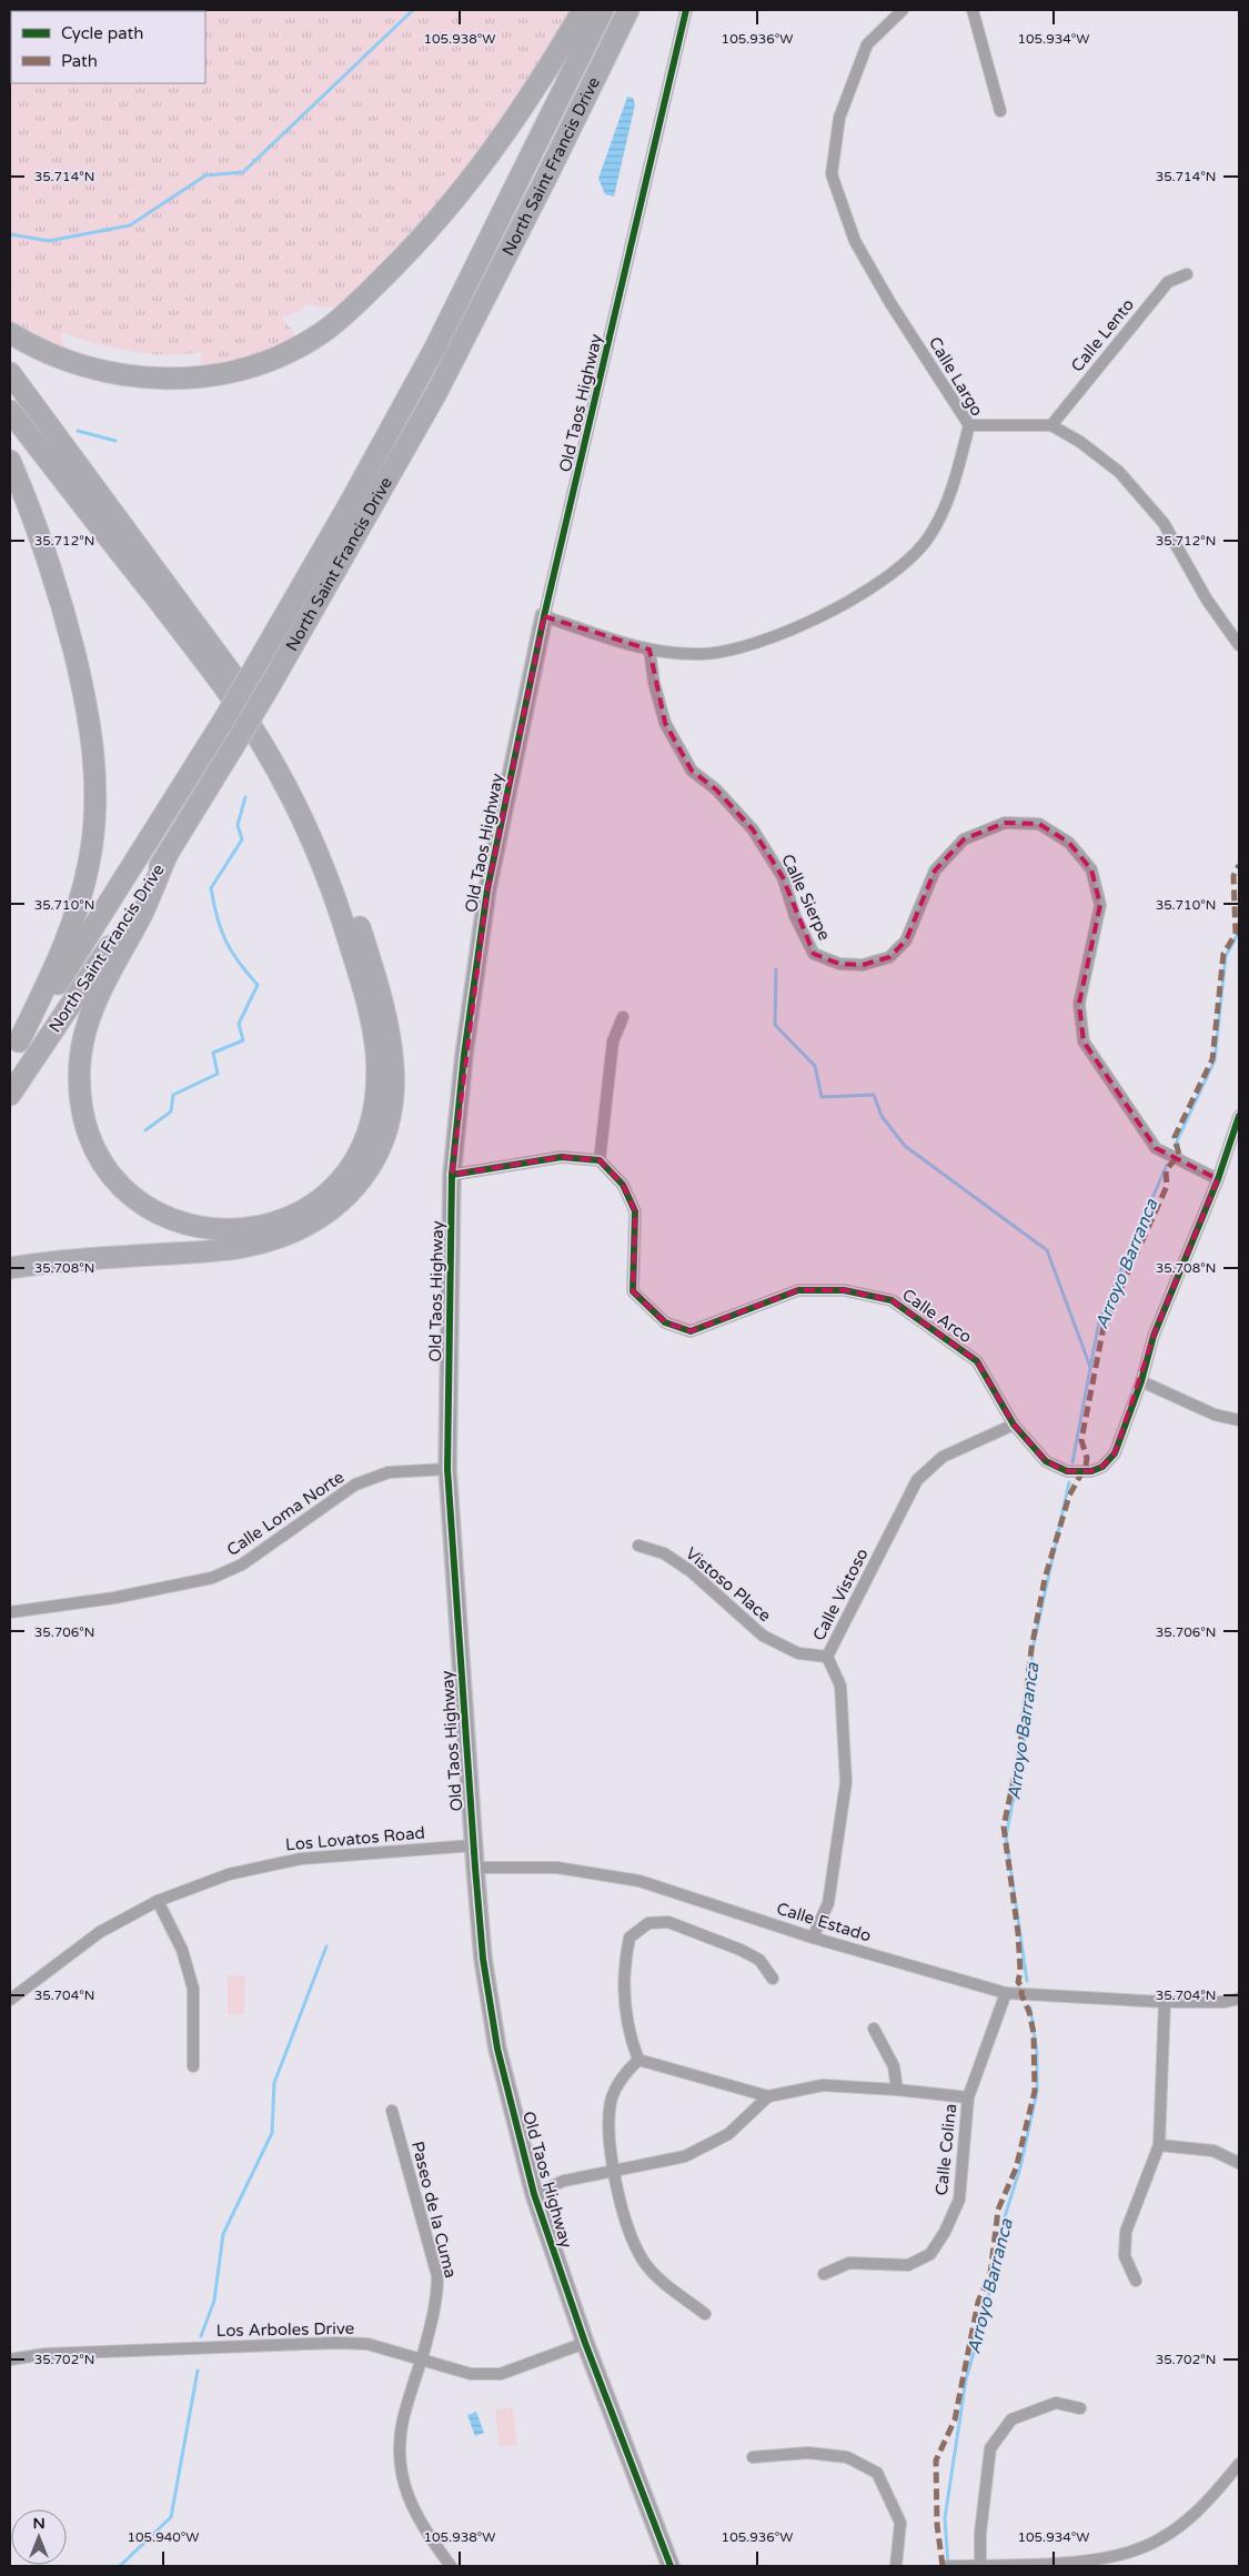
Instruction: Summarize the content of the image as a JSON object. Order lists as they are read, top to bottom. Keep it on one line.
{"streets":{"highway":["North Saint Francis Drive"],"street":["Calle Lento","Calle Largo","Old Taos Highway","Calle Sierpe","Calle Arco","Calle Loma Norte","Vistoso Place","Calle Vistoso","Los Lovatos Road","Calle Estado","Calle Colina","Paseo de la Cuma","Los Arboles Drive"]},"crossings":[["Calle Largo","Old Taos Highway"],["Calle Largo","Calle Sierpe"],["Old Taos Highway","Calle Loma Norte"],["Old Taos Highway","Los Lovatos Road"],["Old Taos Highway","Calle Estado"],["Old Taos Highway","Los Arboles Drive"],["Calle Sierpe","Calle Arco"],["Calle Arco","Calle Vistoso"],["Vistoso Place","Calle Vistoso"],["Calle Vistoso","Calle Estado"],["Calle Estado","Calle Colina"],["Paseo de la Cuma","Los Arboles Drive"]],"water":["Arroyo Barranca"],"legend":["Cycle path","Path"],"north":"top","coordinates":["105.938°W","105.936°W","105.934°W","35.714°N","35.712°N","35.710°N","35.708°N","35.706°N","35.704°N","35.702°N","105.940°W"]}
